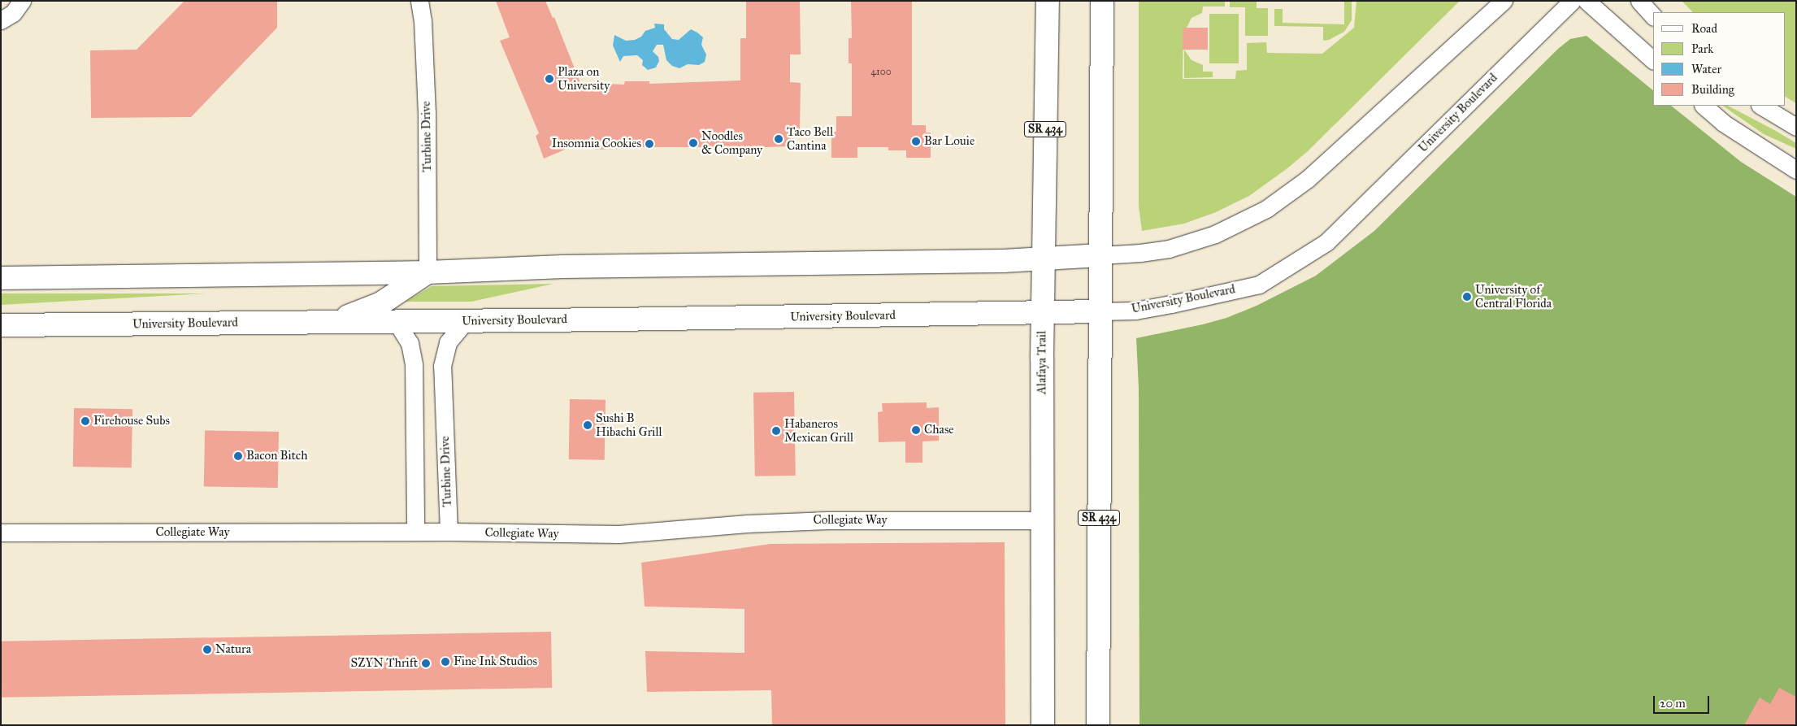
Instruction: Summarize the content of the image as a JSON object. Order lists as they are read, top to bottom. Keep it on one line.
{"streets":{"main road":["University Boulevard","SR 434","Alafaya Trail"],"street":["Turbine Drive","Collegiate Way"]},"crossings":[["University Boulevard","SR 434"],["University Boulevard","Turbine Drive"],["University Boulevard","Alafaya Trail"],["Turbine Drive","Collegiate Way"],["Alafaya Trail","Collegiate Way"]],"places":["Plaza on University","Taco Bell Cantina","Bar Louie","Noodles & Company","Insomnia Cookies","University of Central Florida","Firehouse Subs","Sushi B Hibachi Grill","Chase","Habaneros Mexican Grill","Bacon Bitch","Natura","Fine Ink Studios","SZYN Thrift"],"house_numbers":["4100"],"legend":["Road","Park","Water","Building"],"scale_bar":"20 m"}
